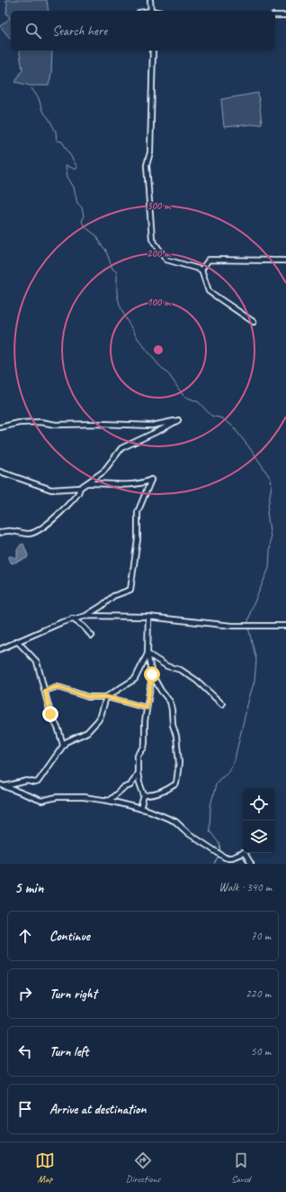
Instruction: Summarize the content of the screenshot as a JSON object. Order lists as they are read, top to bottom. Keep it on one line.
{"page":{"search":"Search here","heading":["5 min","Walk · 340 m"],"list":[["Continue","70 m"],["Turn right","220 m"],["Turn left","50 m"],"Arrive at destination"],"nav":["Map","Directions","Saved"]},"rings":["300 m","200 m","100 m"]}
